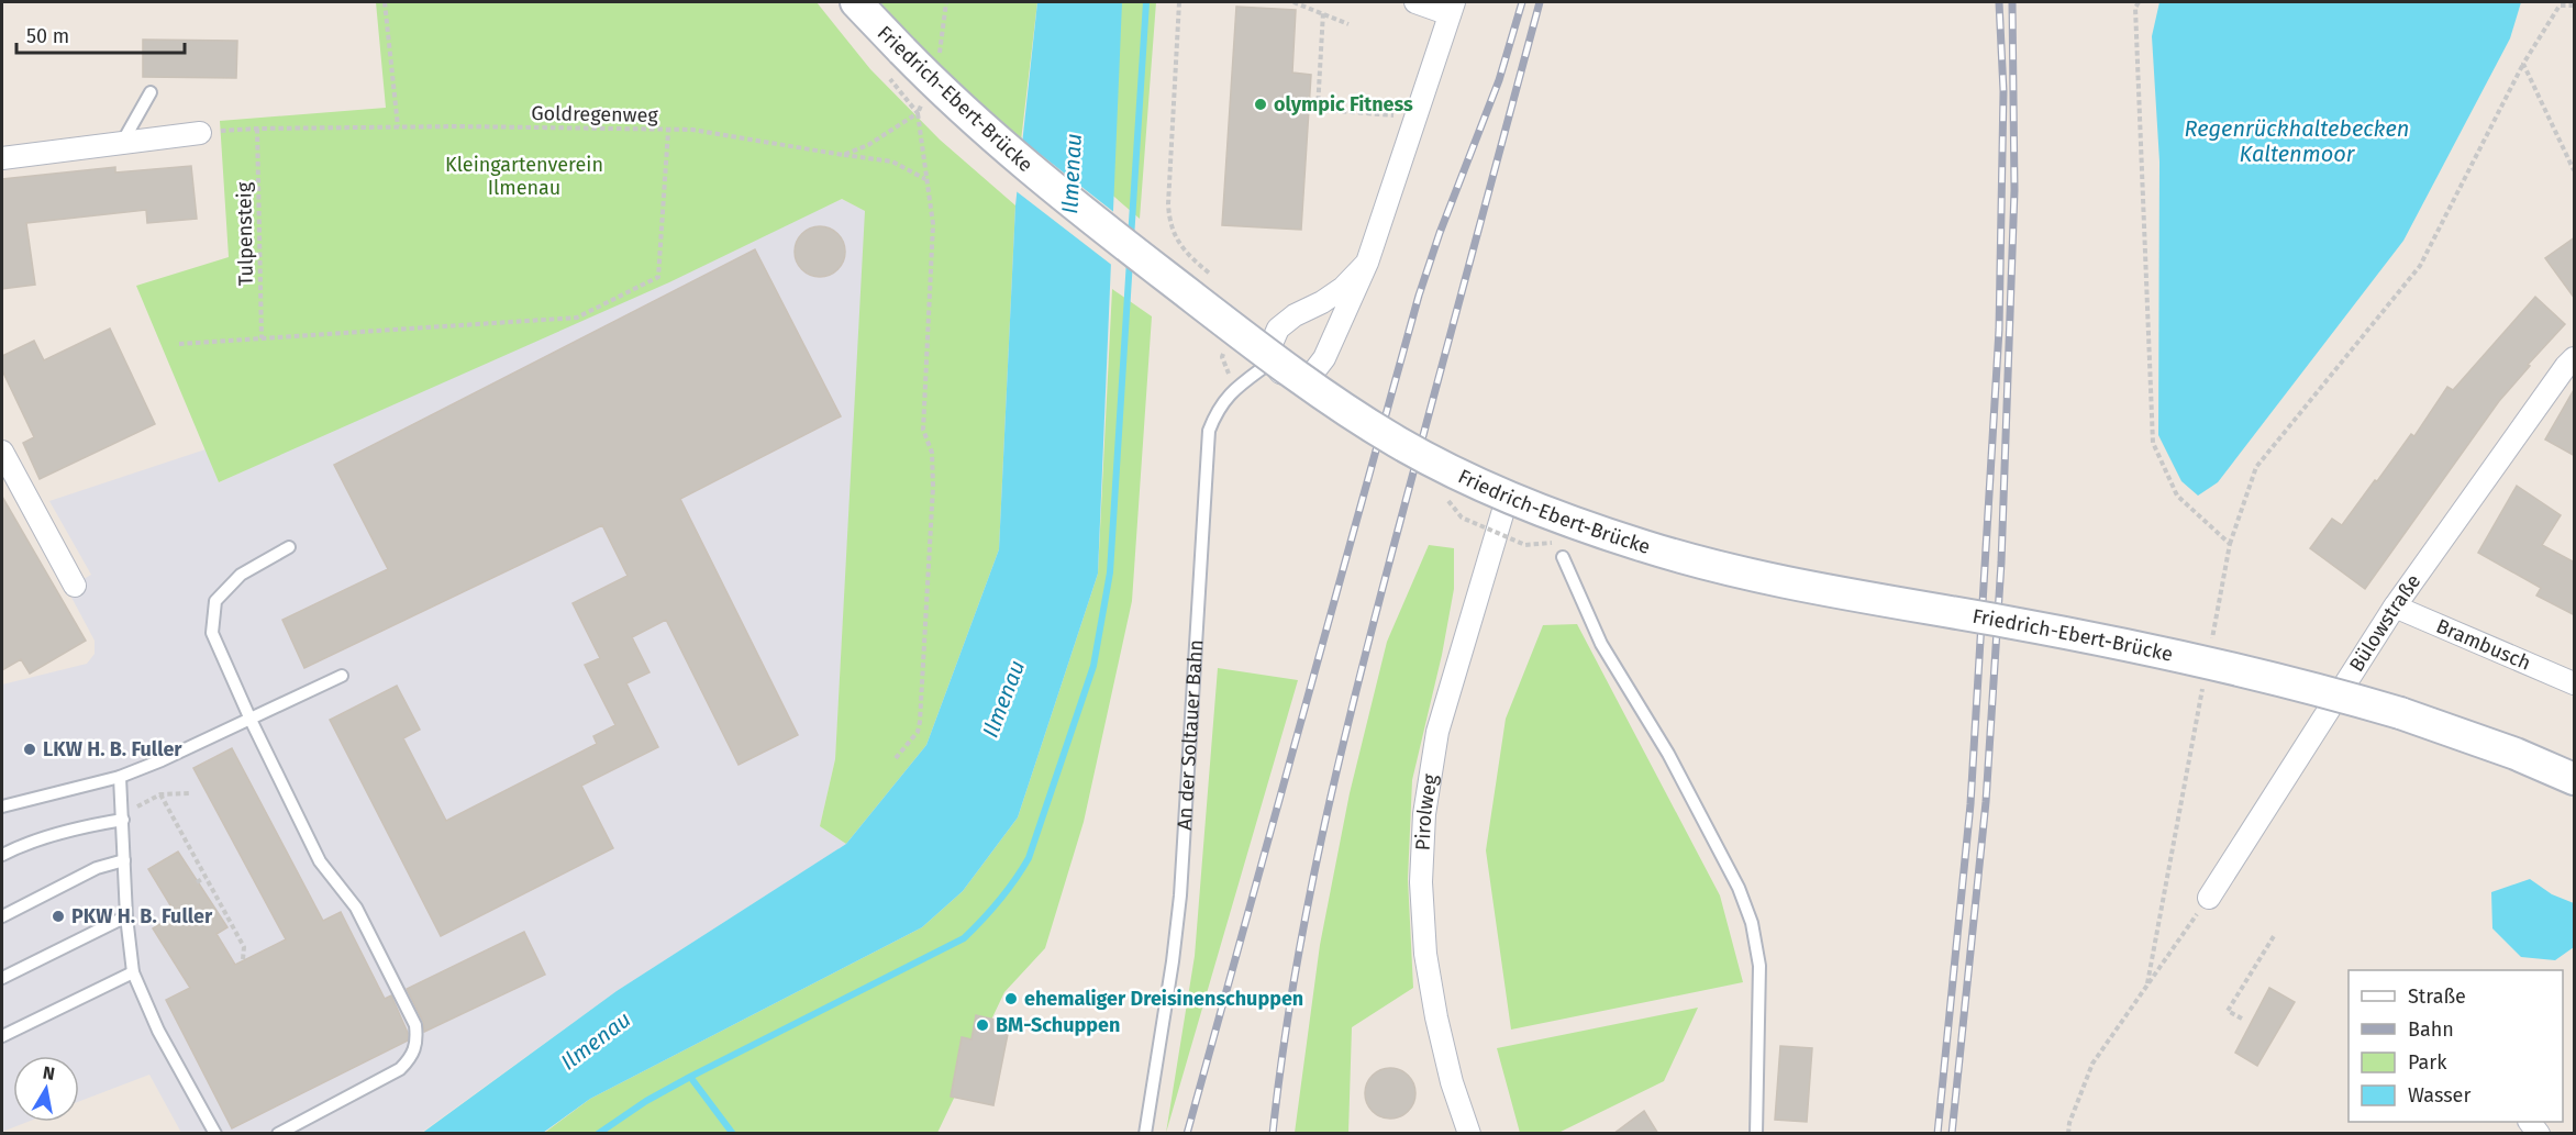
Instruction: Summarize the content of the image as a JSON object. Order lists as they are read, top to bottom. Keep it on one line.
{"streets":{"main road":["Friedrich-Ebert-Brücke"],"street":["Bülowstraße","Brambusch","Pirolweg"],"lane":["An der Soltauer Bahn"],"path":["Goldregenweg","Tulpensteig"]},"crossings":[["Friedrich-Ebert-Brücke","Pirolweg"],["Goldregenweg","Tulpensteig"],["Bülowstraße","Brambusch"]],"water":["Regenrückhaltebecken Kaltenmoor","Ilmenau"],"parks":["Kleingartenverein Ilmenau"],"places":["olympic Fitness","LKW H. B. Fuller","PKW H. B. Fuller","ehemaliger Dreisinenschuppen","BM-Schuppen"],"legend":["Straße","Bahn","Park","Wasser"],"scale_bar":"50 m","north":"top"}
